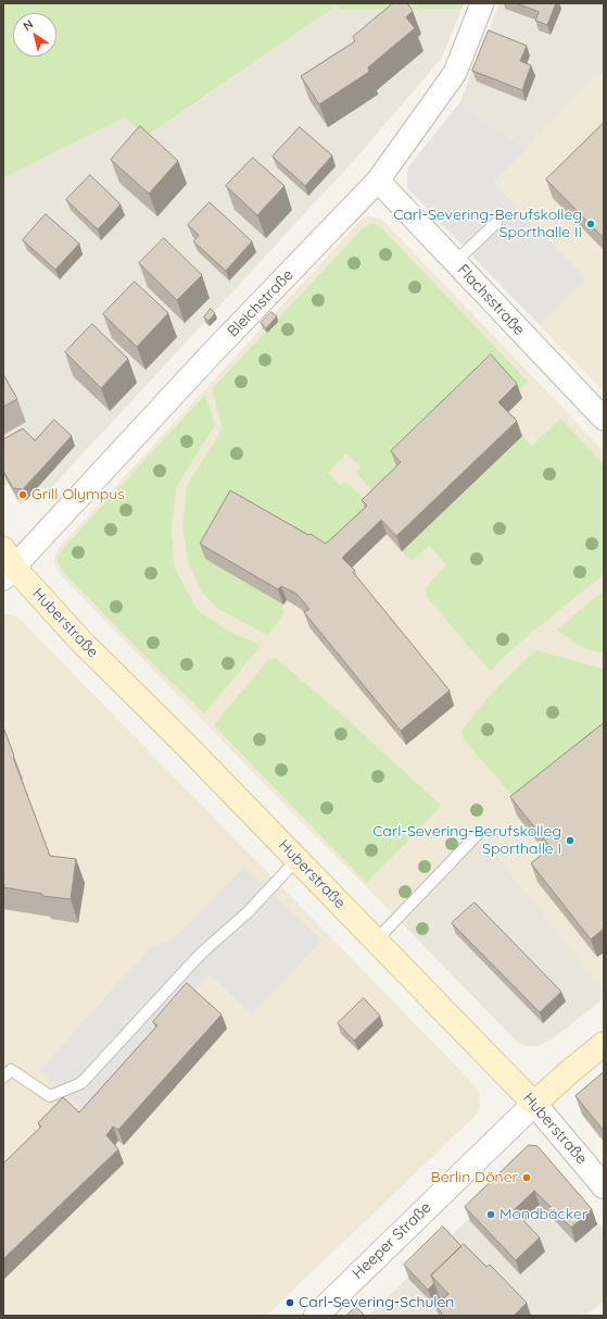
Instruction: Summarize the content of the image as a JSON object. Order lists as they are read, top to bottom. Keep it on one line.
{"streets":{"main road":["Huberstraße","Heeper Straße"],"street":["Flachsstraße","Bleichstraße"]},"crossings":[["Flachsstraße","Bleichstraße"],["Bleichstraße","Huberstraße"],["Huberstraße","Heeper Straße"]],"places":["Carl-Severing-Berufskolleg Sporthalle II","Grill Olympus","Carl-Severing-Berufskolleg Sporthalle I","Berlin Döner","Mondbäcker","Carl-Severing-Schulen"],"north":"top left"}
